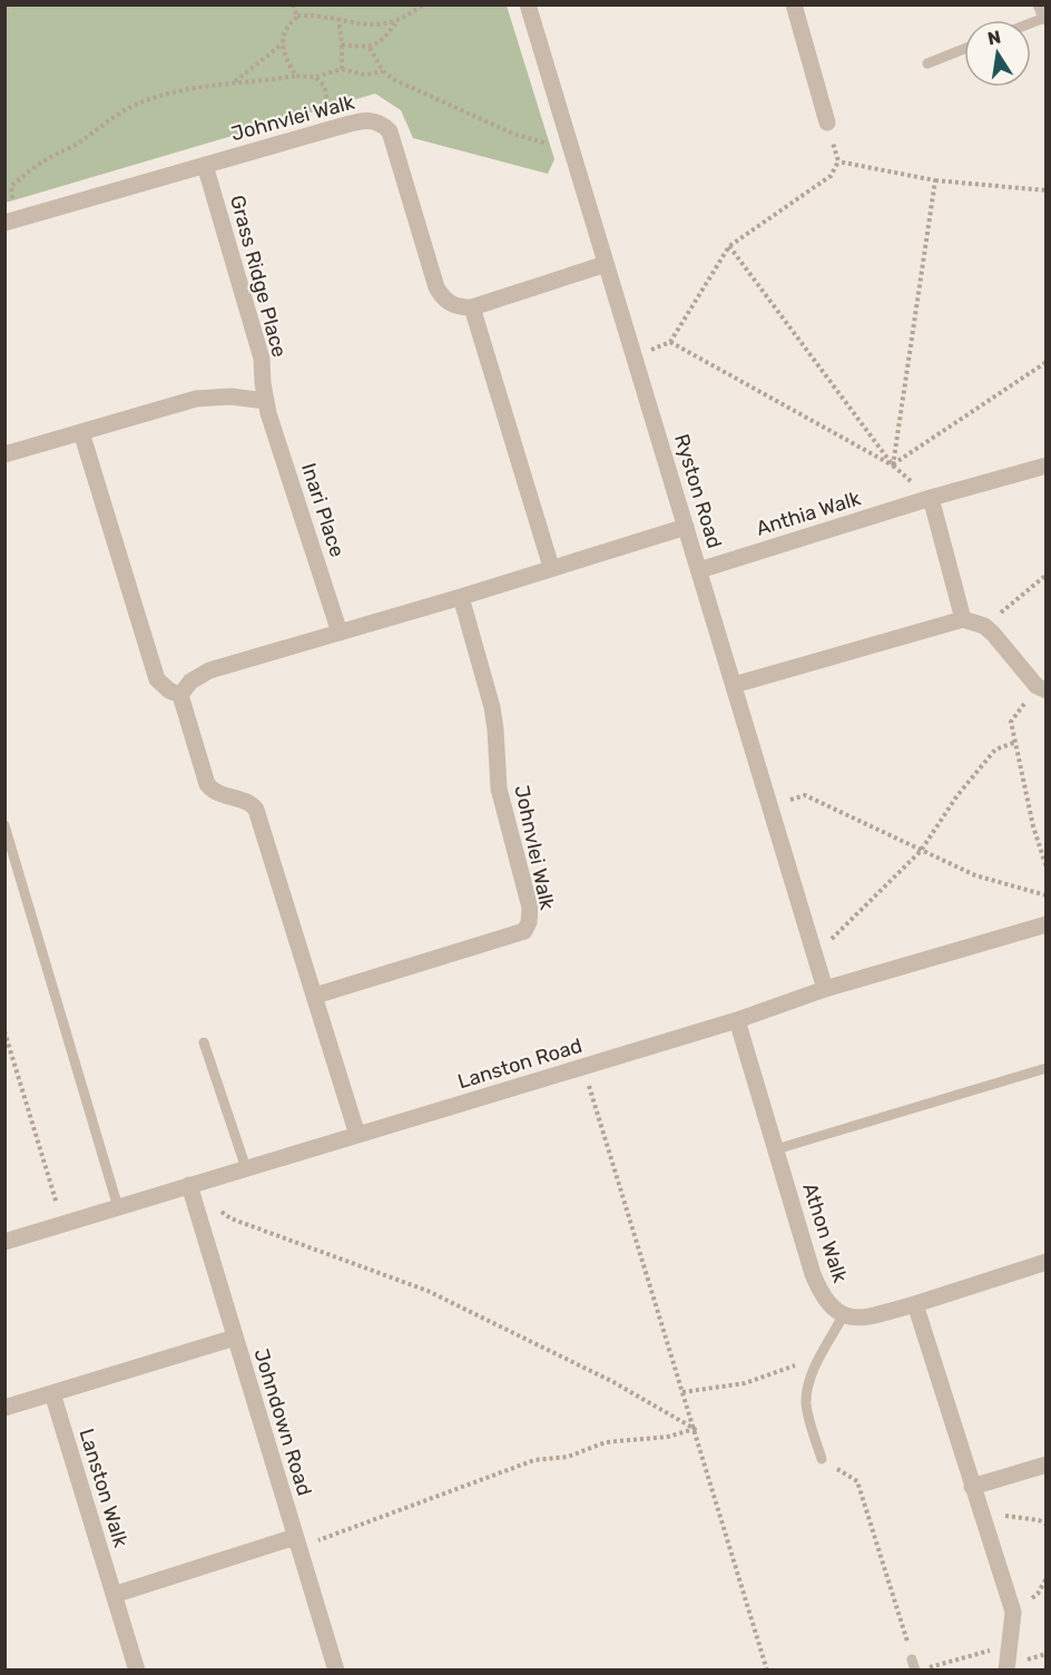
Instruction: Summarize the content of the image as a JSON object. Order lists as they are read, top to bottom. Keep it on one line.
{"streets":{"street":["Johnvlei Walk","Grass Ridge Place","Ryston Road","Inari Place","Anthia Walk","Lanston Road","Athon Walk","Johndown Road","Lanston Walk"]},"crossings":[["Johnvlei Walk","Grass Ridge Place"],["Grass Ridge Place","Inari Place"],["Ryston Road","Anthia Walk"],["Ryston Road","Lanston Road"],["Lanston Road","Athon Walk"],["Lanston Road","Johndown Road"]],"north":"top"}
